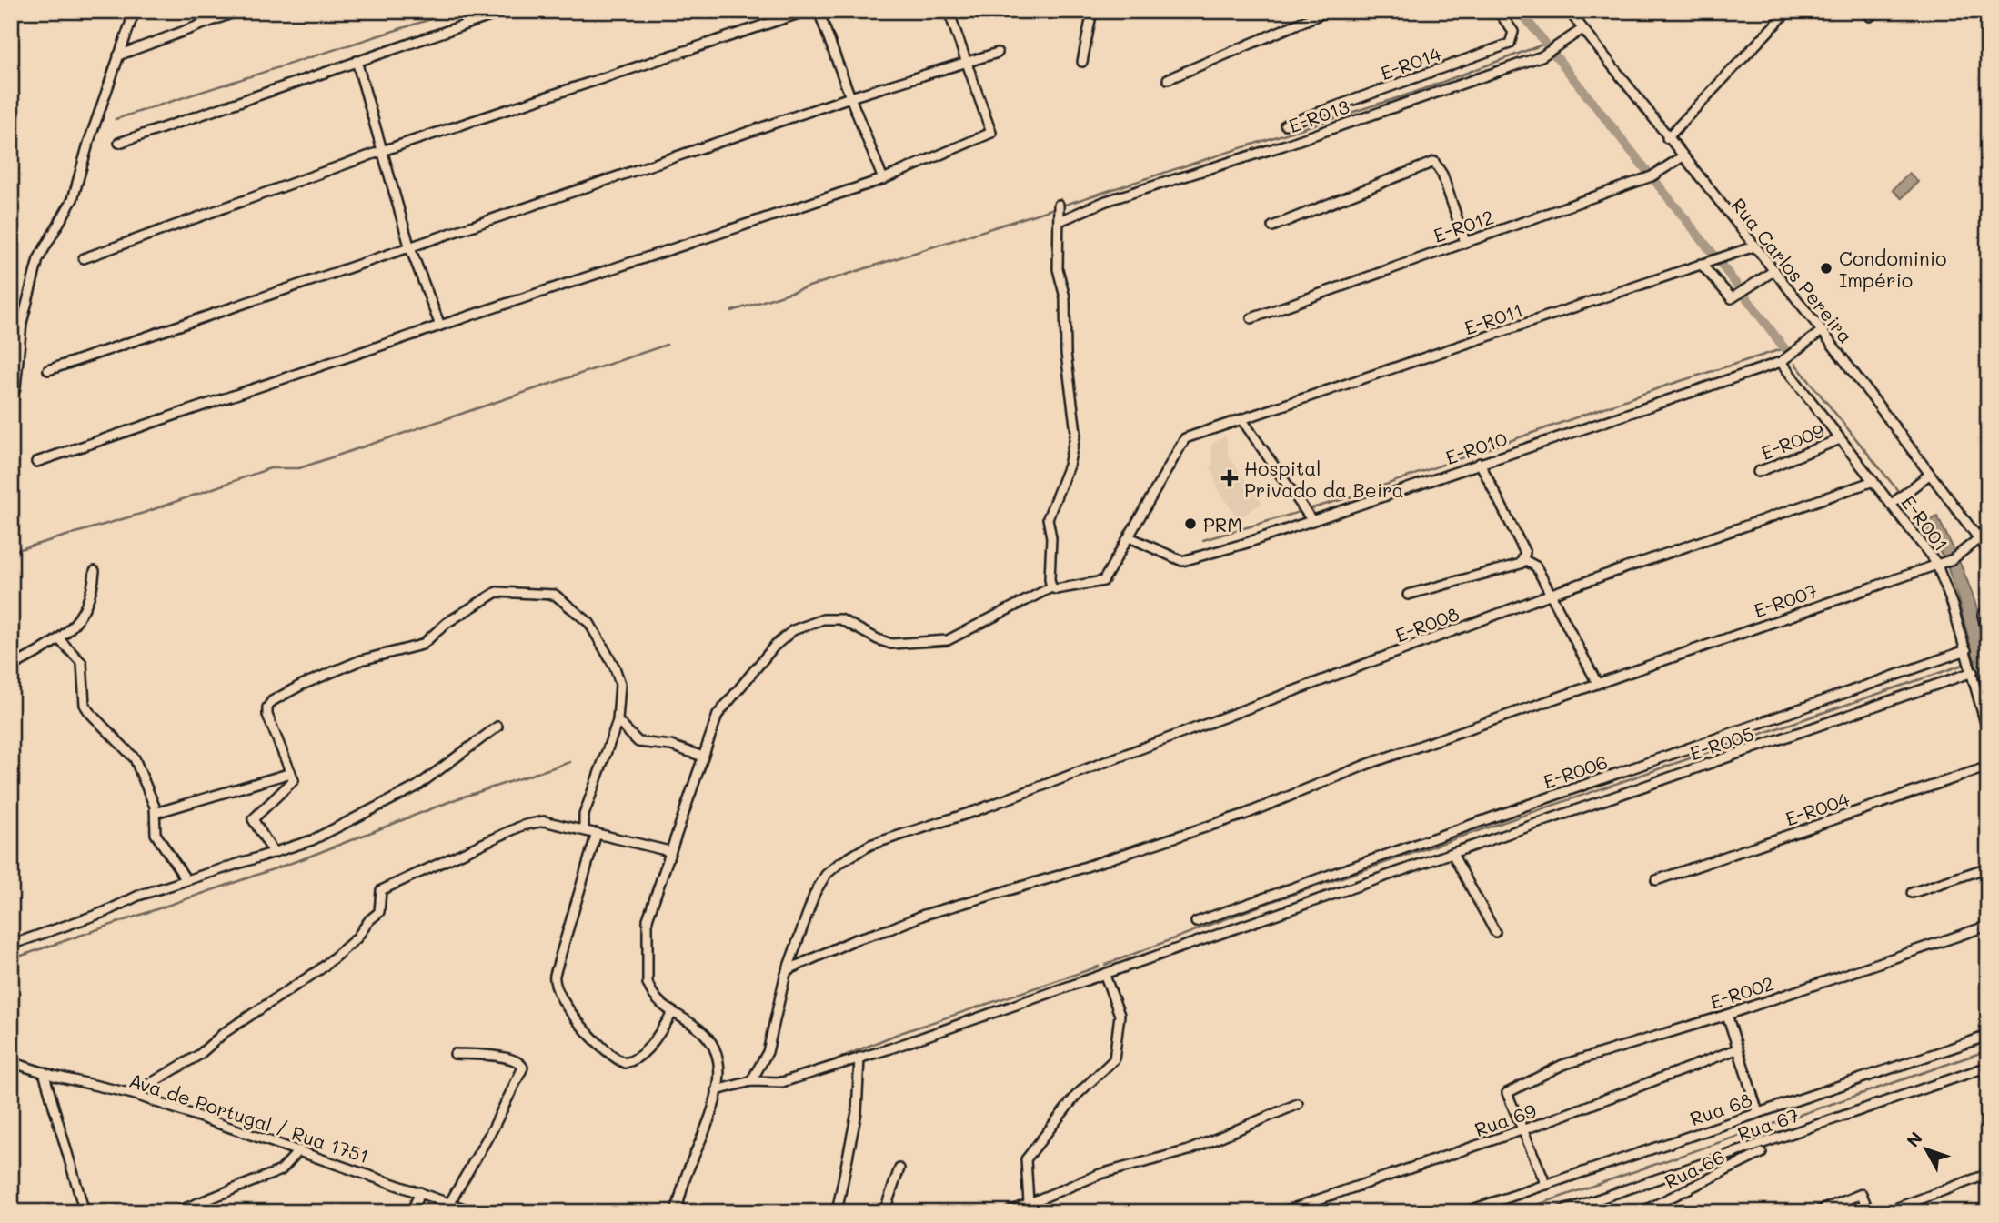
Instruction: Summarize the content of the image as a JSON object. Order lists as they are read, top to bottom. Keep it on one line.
{"streets":{"street":["E-R014","E-R013","E-R012","Rua Carlos Pereira","E-R011","E-R009","E-R010","E-R001","E-R007","E-R008","E-R005","E-R006","E-R004","E-R002","Rua 68","Ava de Portugal / Rua 1751","Rua 69","Rua 67","Rua 66"]},"crossings":[["E-R013","Rua Carlos Pereira"],["E-R012","Rua Carlos Pereira"],["Rua Carlos Pereira","E-R011"],["Rua Carlos Pereira","E-R010"],["Rua Carlos Pereira","E-R007"],["E-R011","E-R010"],["E-R009","E-R001"],["E-R010","E-R001"],["E-R001","E-R007"],["E-R001","E-R008"],["E-R001","E-R005"],["E-R001","E-R006"],["E-R007","E-R008"],["E-R002","Rua 69"]],"places":{"other":["Condominio Império","PRM"],"health":["Hospital Privado da Beira"]},"north":"top left"}
